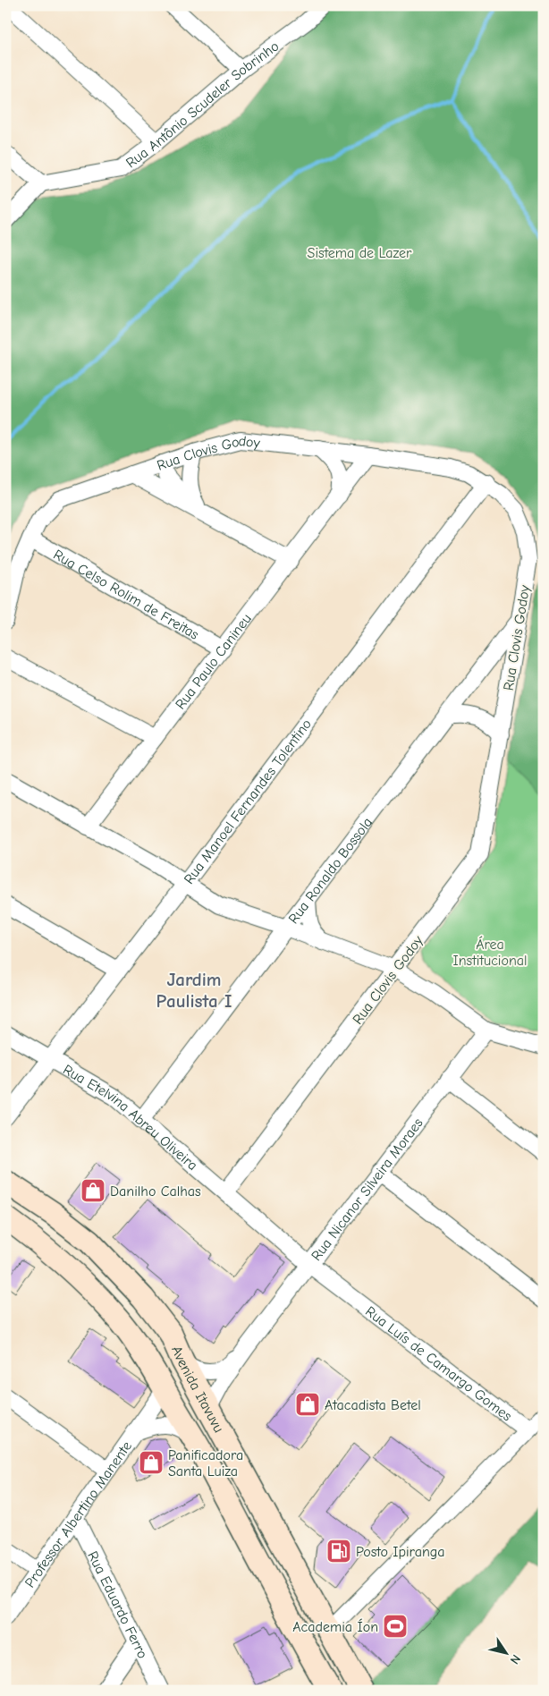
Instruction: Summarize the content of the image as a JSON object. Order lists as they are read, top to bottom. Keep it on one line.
{"streets":{"main road":["Avenida Itavuvu"],"street":["Rua Antônio Scudeler Sobrinho","Rua Clovis Godoy","Rua Celso Rolim de Freitas","Rua Paulo Canineu","Rua Manoel Fernandes Tolentino","Rua Ronaldo Bossola","Rua Etelvina Abreu Oliveira","Rua Nicanor Silveira Moraes","Rua Luís de Camargo Gomes","Professor Albertino Manente","Rua Eduardo Ferro"]},"crossings":[["Rua Clovis Godoy","Rua Celso Rolim de Freitas"],["Rua Clovis Godoy","Rua Paulo Canineu"],["Rua Clovis Godoy","Rua Manoel Fernandes Tolentino"],["Rua Clovis Godoy","Rua Ronaldo Bossola"],["Rua Clovis Godoy","Rua Etelvina Abreu Oliveira"],["Rua Celso Rolim de Freitas","Rua Paulo Canineu"],["Rua Manoel Fernandes Tolentino","Rua Etelvina Abreu Oliveira"],["Rua Ronaldo Bossola","Rua Etelvina Abreu Oliveira"],["Rua Etelvina Abreu Oliveira","Rua Nicanor Silveira Moraes"],["Rua Etelvina Abreu Oliveira","Rua Luís de Camargo Gomes"],["Rua Nicanor Silveira Moraes","Avenida Itavuvu"],["Avenida Itavuvu","Professor Albertino Manente"],["Professor Albertino Manente","Rua Eduardo Ferro"]],"districts":["Jardim Paulista I"],"parks":["Sistema de Lazer","Área Institucional"],"places":{"shop":["Danilho Calhas","Atacadista Betel","Panificadora Santa Luiza"],"fuel station":["Posto Ipiranga"],"sports":["Academia Íon"]},"north":"bottom right"}
